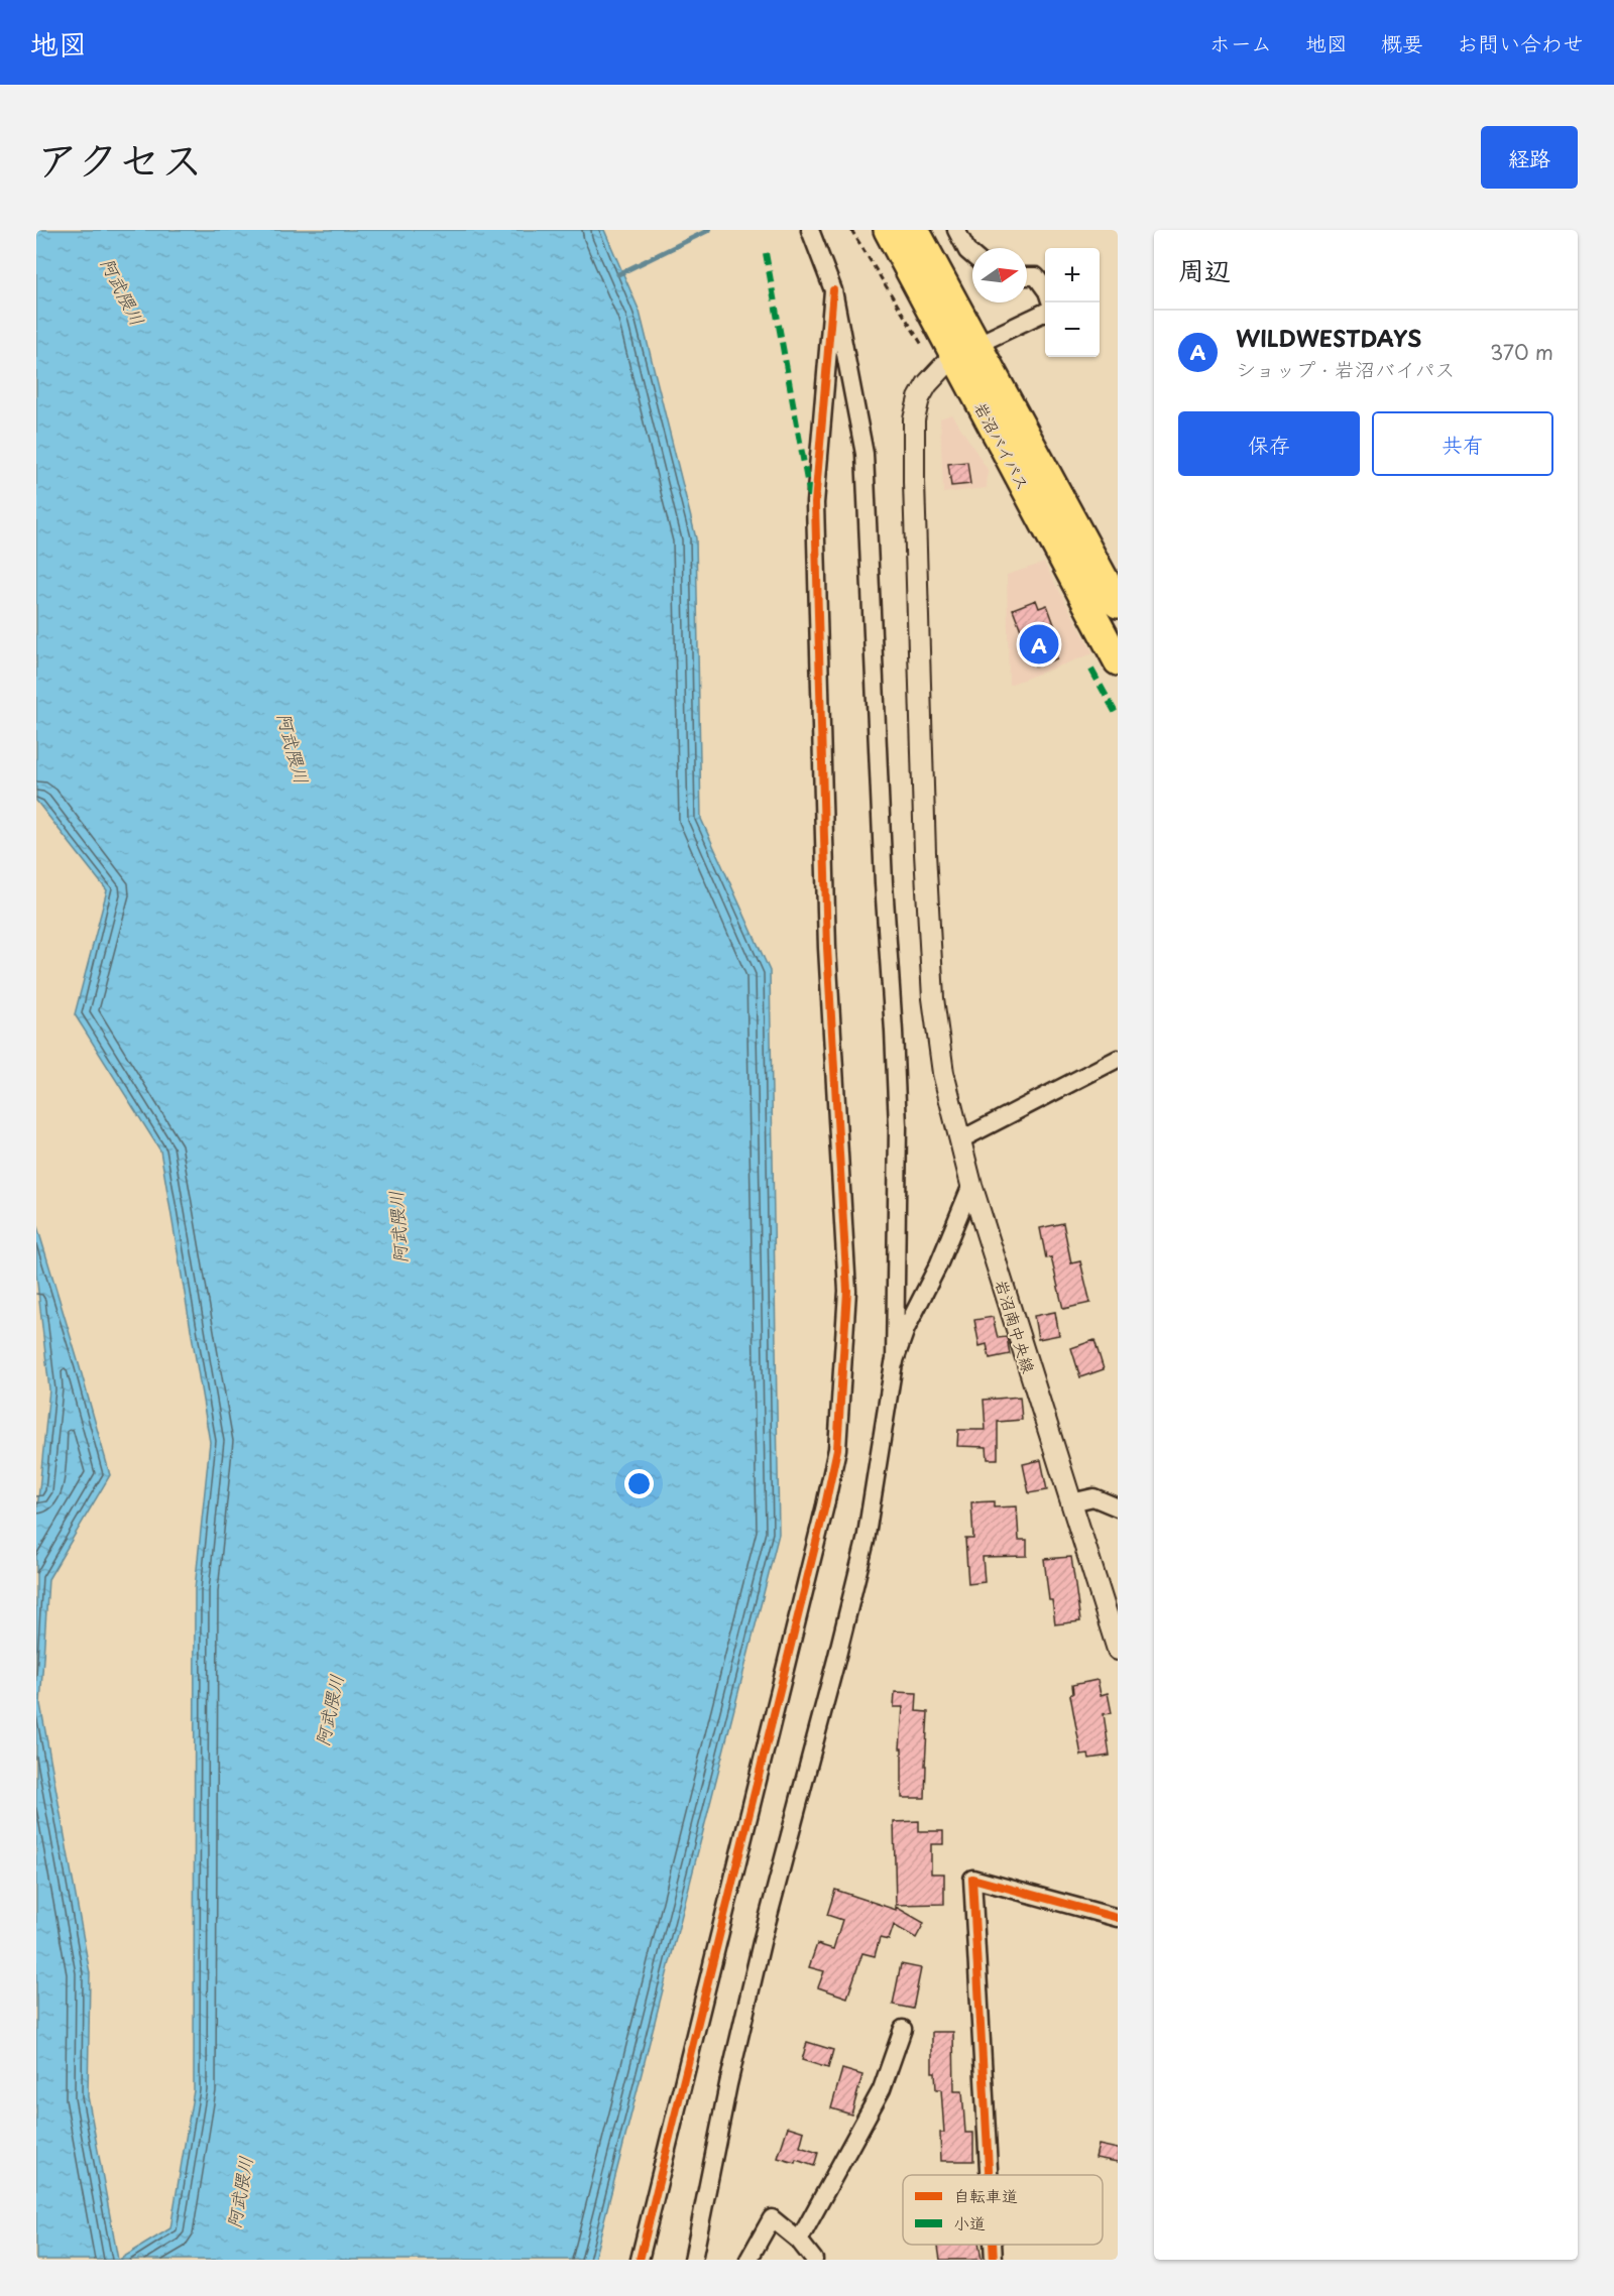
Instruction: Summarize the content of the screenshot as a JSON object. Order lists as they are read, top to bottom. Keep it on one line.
{"streets":{"highway":["岩沼バイパス"],"street":["岩沼南中央線"]},"crossings":[["岩沼バイパス","岩沼南中央線"]],"water":["阿武隈川"],"legend":["自転車道","小道"],"north":"right","page":{"header":"地図","nav":["ホーム","地図","概要","お問い合わせ"],"title":"アクセス","buttons":["経路",["保存","共有"]],"heading":"周辺","map_buttons":["+","−"],"list":[{"mark":"A","name":"WILDWESTDAYS","note":"ショップ · 岩沼バイパス","value":"370 m"}],"pins":"A"}}
